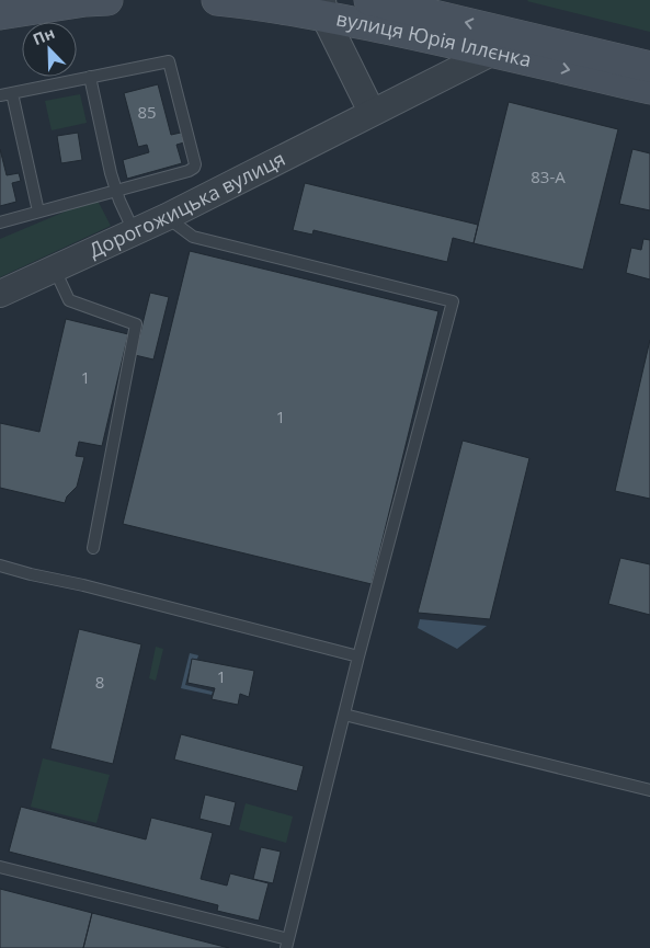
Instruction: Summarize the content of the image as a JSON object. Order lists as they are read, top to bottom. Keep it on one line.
{"streets":{"main road":["вулиця Юрія Іллєнка"],"street":["Дорогожицька вулиця"]},"crossings":[["вулиця Юрія Іллєнка","Дорогожицька вулиця"]],"house_numbers":["85","83-А","1","1","1","8"],"north":"top left"}
